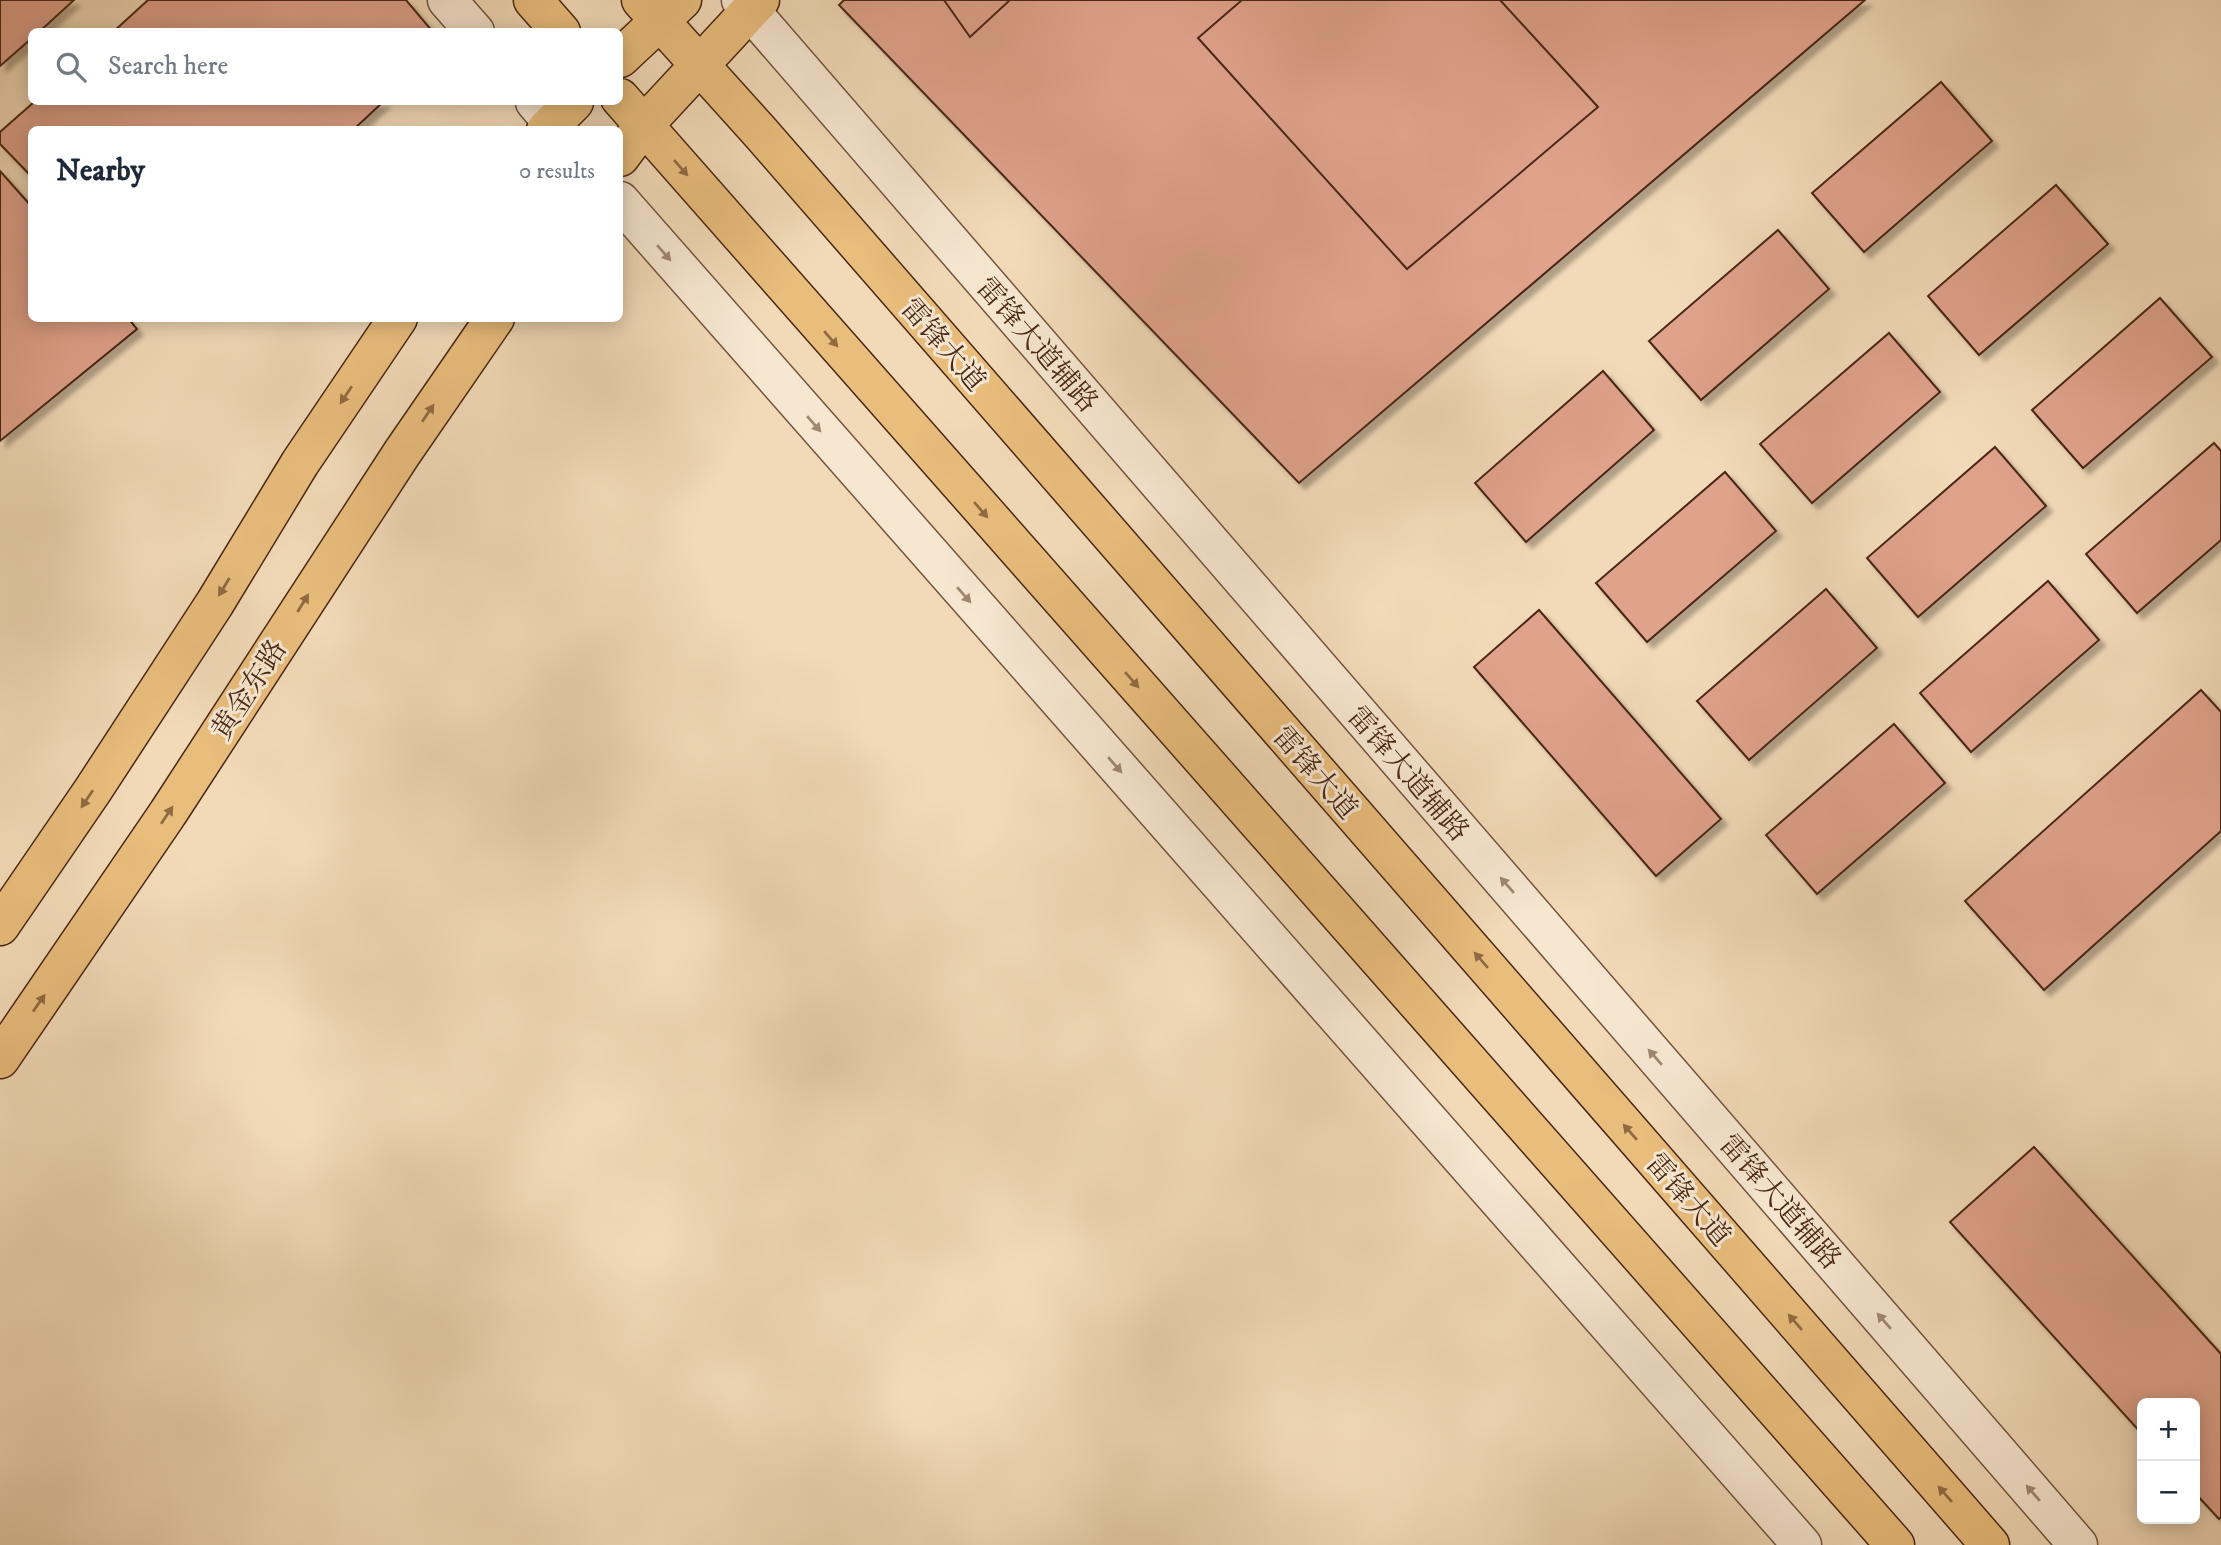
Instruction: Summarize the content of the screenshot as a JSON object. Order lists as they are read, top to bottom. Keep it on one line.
{"streets":{"main road":["雷锋大道","黄金东路"],"street":["雷锋大道辅路"]},"page":{"search":"Search here","heading":["Nearby","0 results"],"map_buttons":["+","−"]}}
